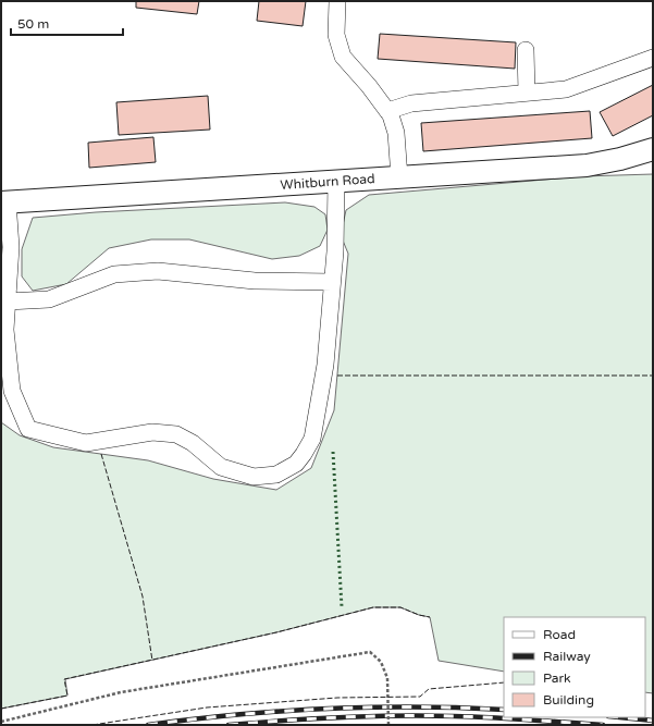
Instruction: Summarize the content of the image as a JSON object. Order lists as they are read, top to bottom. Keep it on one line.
{"streets":{"main road":["Whitburn Road"]},"legend":["Road","Railway","Park","Building"],"scale_bar":"50 m"}
